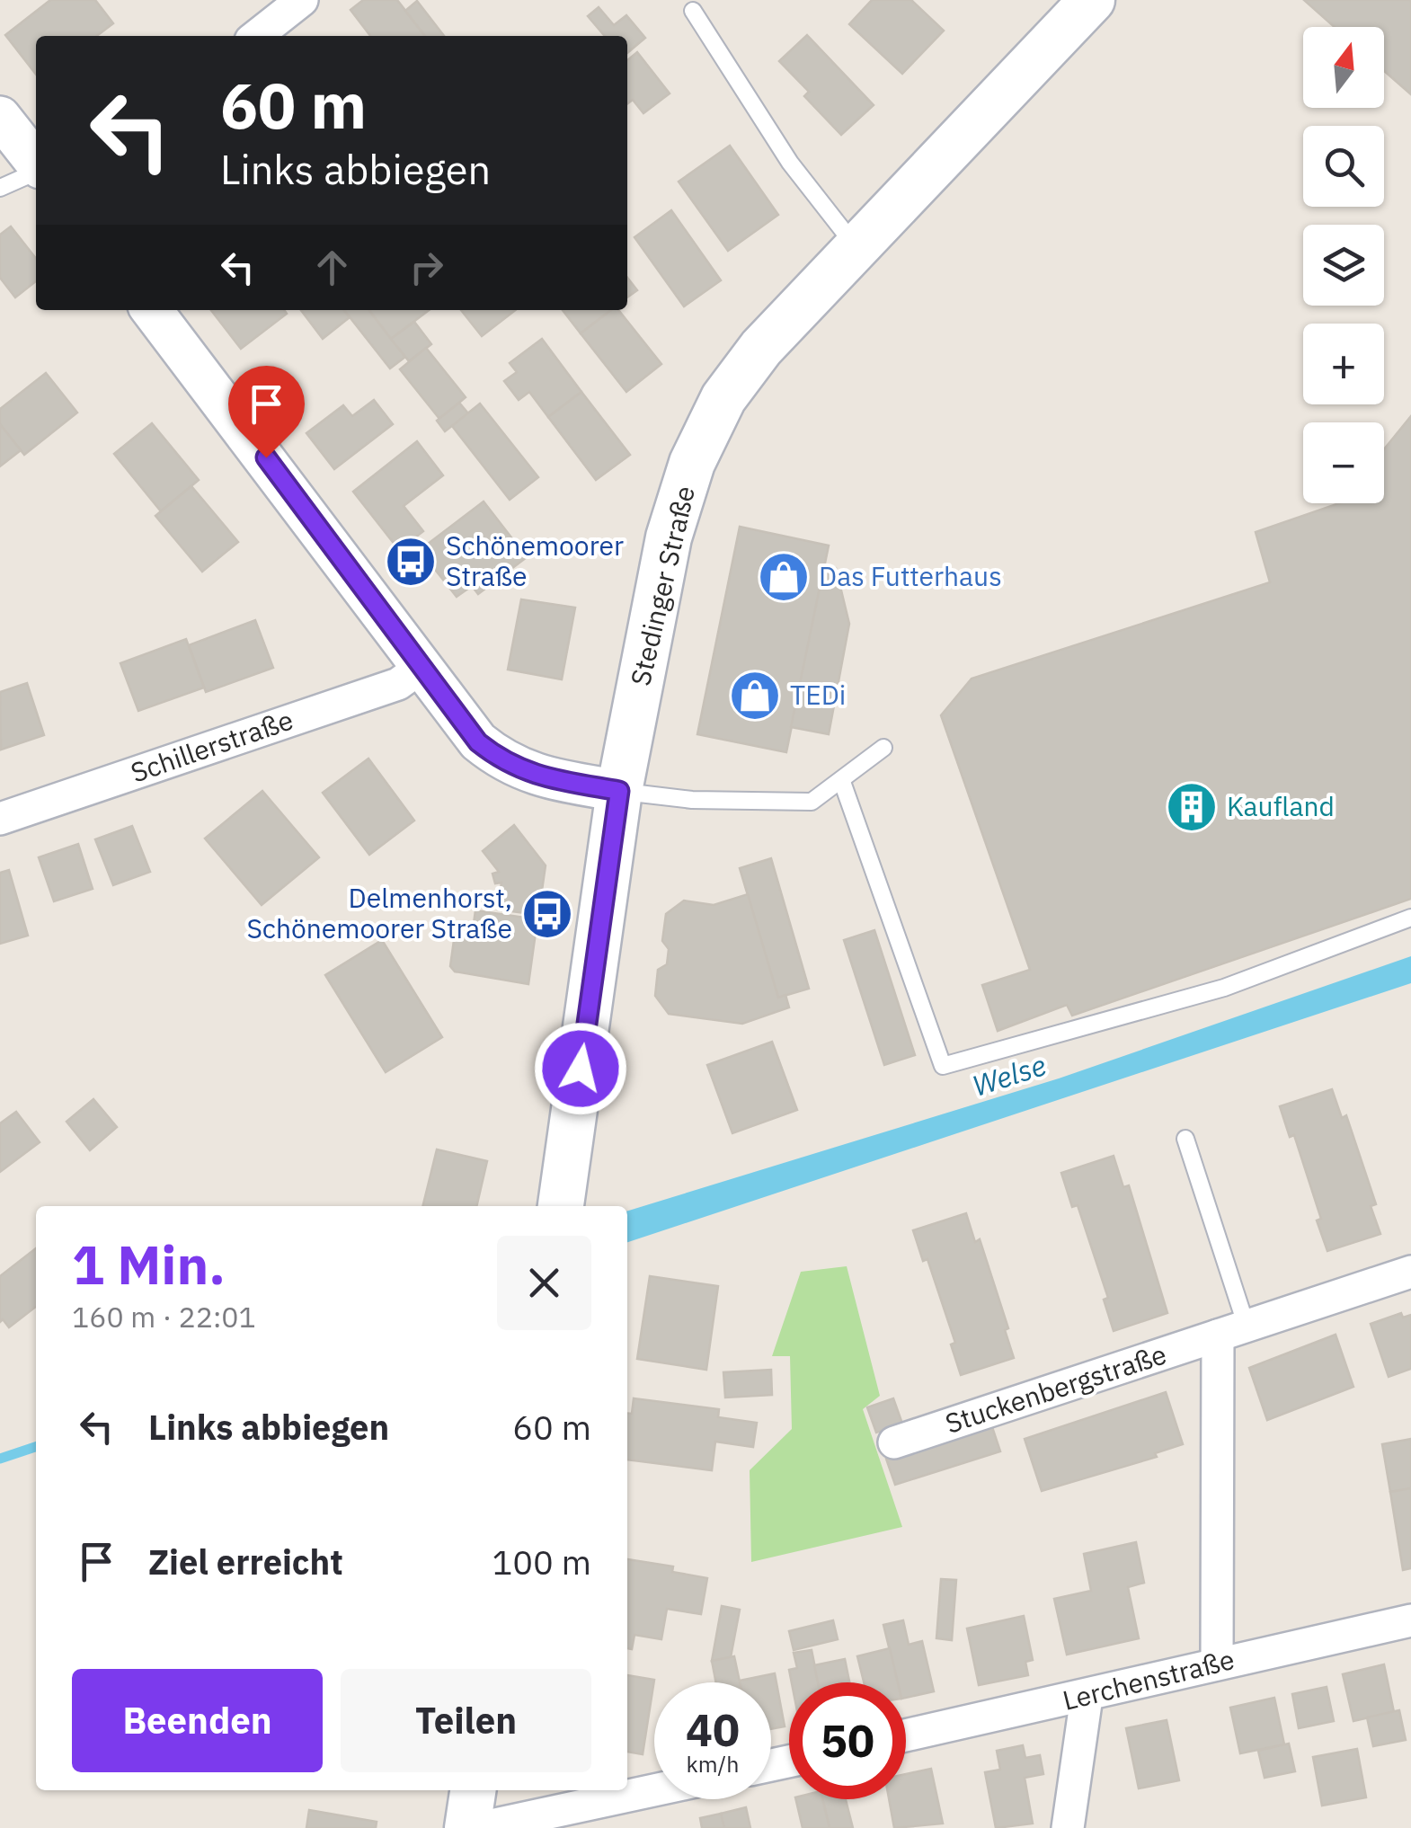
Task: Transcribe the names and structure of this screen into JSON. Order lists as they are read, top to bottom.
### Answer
{
  "streets": {
    "main road": ["Stedinger Straße"],
    "street": ["Schillerstraße", "Stuckenbergstraße", "Lerchenstraße"]
  },
  "water": ["Welse"],
  "places": {
    "bus stop": ["Schönemoorer Straße", "Delmenhorst, Schönemoorer Straße"],
    "shop": ["Das Futterhaus", "TEDi"],
    "building": ["Kaufland"]
  },
  "north": "top",
  "page": {
    "map_buttons": ["+", "−"],
    "turn": ["60 m", "Links abbiegen"],
    "heading": ["1 Min.", "160 m · 22:01"],
    "list": [
      {
        "name": "Links abbiegen",
        "value": "60 m"
      },
      {
        "name": "Ziel erreicht",
        "value": "100 m"
      }
    ],
    "buttons": ["Beenden", "Teilen"],
    "speed": "40 km/h",
    "limit": "50"
  }
}
